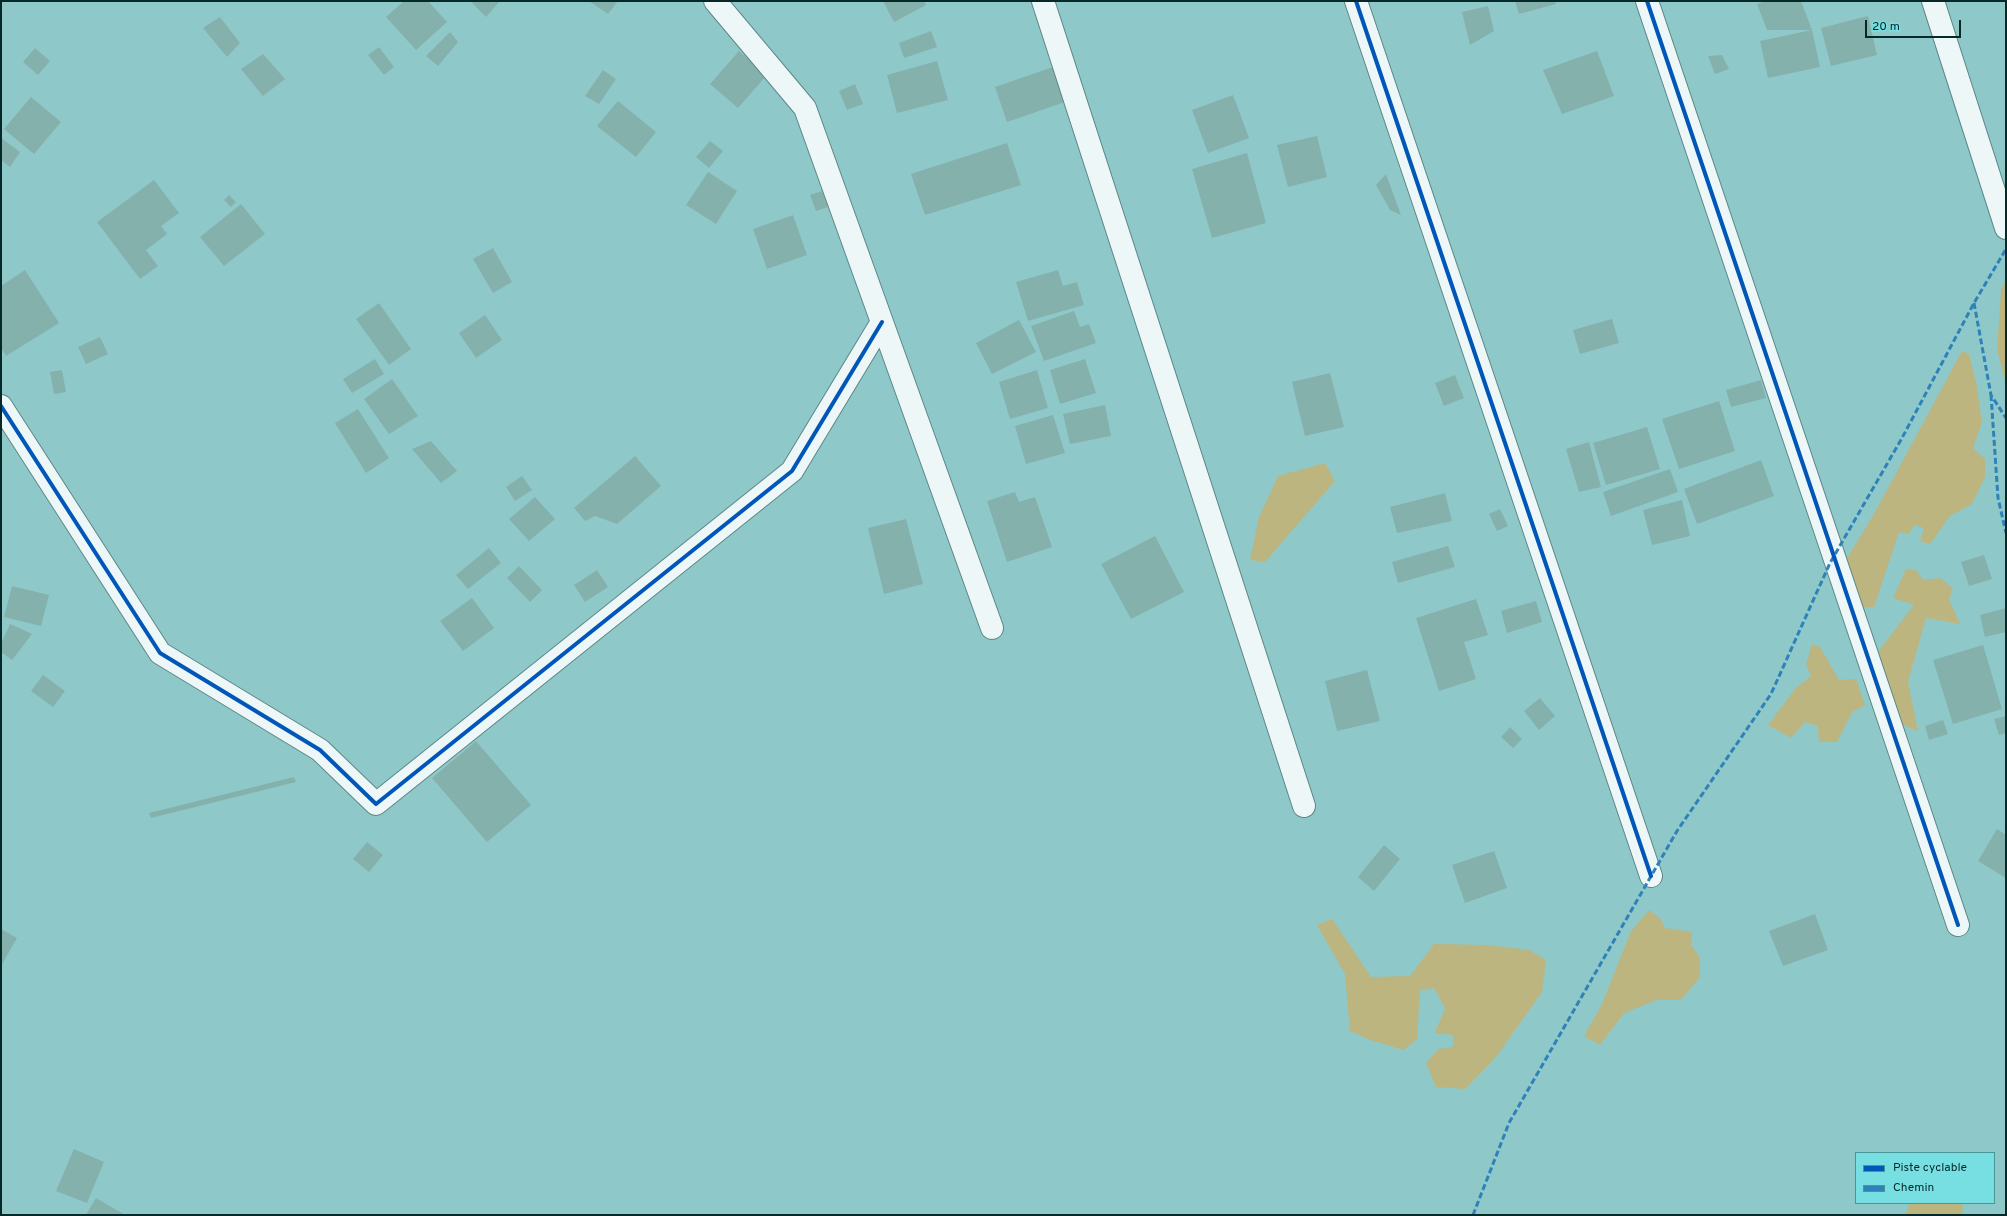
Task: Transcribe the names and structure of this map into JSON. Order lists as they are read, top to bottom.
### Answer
{
  "legend": ["Piste cyclable", "Chemin"],
  "scale_bar": "20 m"
}
